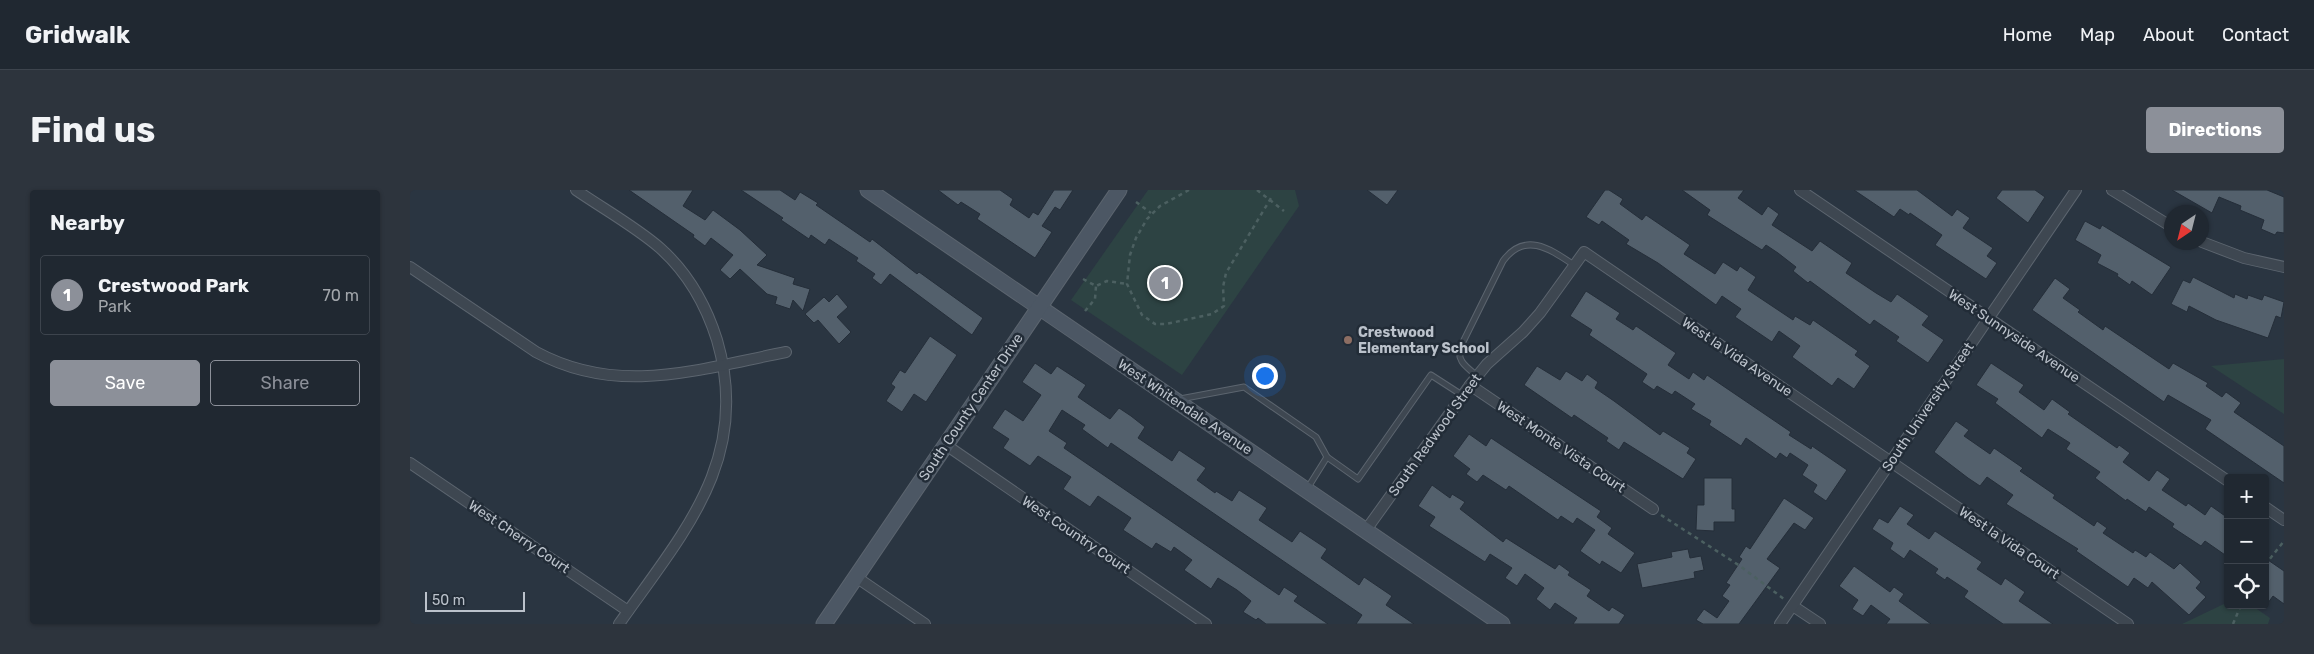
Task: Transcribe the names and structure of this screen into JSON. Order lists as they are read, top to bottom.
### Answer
{
  "streets": {
    "street": [
      "West Sunnyside Avenue",
      "West la Vida Avenue",
      "South County Center Drive",
      "West Whitendale Avenue",
      "South University Street",
      "South Redwood Street",
      "West Monte Vista Court",
      "West Country Court",
      "West Cherry Court",
      "West la Vida Court"
    ]
  },
  "crossings": [
    ["West Sunnyside Avenue", "South University Street"],
    ["West la Vida Avenue", "South University Street"],
    ["West la Vida Avenue", "South Redwood Street"],
    ["West la Vida Avenue", "West la Vida Court"],
    ["South County Center Drive", "West Whitendale Avenue"],
    ["South County Center Drive", "West Country Court"],
    ["West Whitendale Avenue", "South Redwood Street"],
    ["South University Street", "West la Vida Court"],
    ["South Redwood Street", "West Monte Vista Court"]
  ],
  "places": ["Crestwood Elementary School"],
  "scale_bar": "50 m",
  "north": "bottom left",
  "page": {
    "header": "Gridwalk",
    "nav": [
      "Home",
      "Map",
      "About",
      "Contact"
    ],
    "buttons": [
      "Directions",
      ["Save", "Share"]
    ],
    "title": "Find us",
    "heading": "Nearby",
    "list": [
      {
        "mark": "1",
        "name": "Crestwood Park",
        "note": "Park",
        "value": "70 m"
      }
    ],
    "pins": "1",
    "map_buttons": ["+", "−"],
    "scale": "50 m"
  }
}
